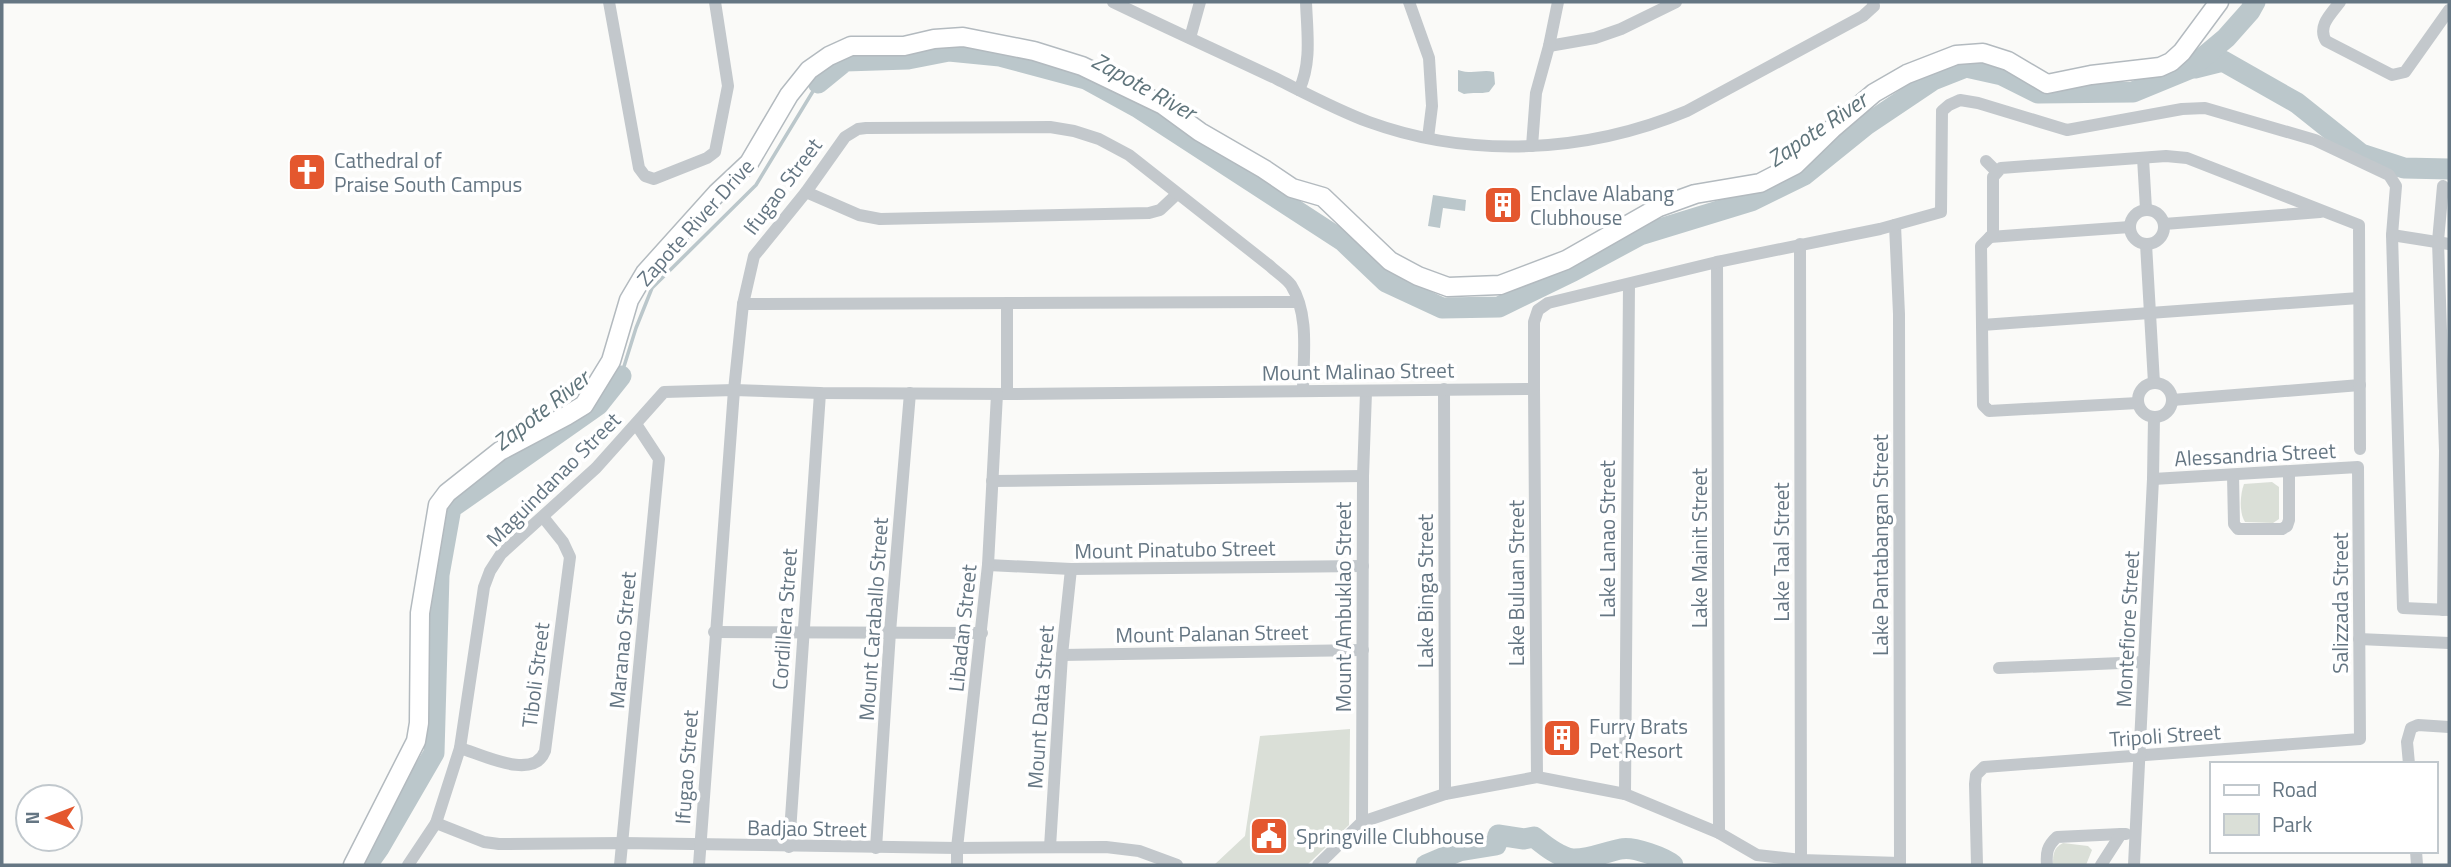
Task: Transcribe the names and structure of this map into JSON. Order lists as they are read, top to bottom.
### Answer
{
  "streets": {
    "street": [
      "Ifugao Street",
      "Zapote River Drive",
      "Mount Malinao Street",
      "Alessandria Street",
      "Maguindanao Street",
      "Lake Lanao Street",
      "Lake Pantabangan Street",
      "Lake Mainit Street",
      "Mount Pinatubo Street",
      "Lake Taal Street",
      "Lake Buluan Street",
      "Lake Binga Street",
      "Salizzada Street",
      "Mount Ambuklao Street",
      "Cordillera Street",
      "Mount Caraballo Street",
      "Libadan Street",
      "Montefiore Street",
      "Mount Palanan Street",
      "Maranao Street",
      "Tiboli Street",
      "Mount Data Street",
      "Tripoli Street",
      "Badjao Street"
    ]
  },
  "crossings": [
    ["Ifugao Street", "Mount Malinao Street"],
    ["Ifugao Street", "Maguindanao Street"],
    ["Ifugao Street", "Badjao Street"],
    ["Mount Malinao Street", "Maguindanao Street"],
    ["Mount Malinao Street", "Lake Buluan Street"],
    ["Mount Malinao Street", "Lake Binga Street"],
    ["Mount Malinao Street", "Mount Ambuklao Street"],
    ["Mount Malinao Street", "Cordillera Street"],
    ["Mount Malinao Street", "Mount Caraballo Street"],
    ["Mount Malinao Street", "Libadan Street"],
    ["Alessandria Street", "Salizzada Street"],
    ["Alessandria Street", "Montefiore Street"],
    ["Maguindanao Street", "Maranao Street"],
    ["Maguindanao Street", "Tiboli Street"],
    ["Maguindanao Street", "Badjao Street"],
    ["Mount Pinatubo Street", "Mount Ambuklao Street"],
    ["Mount Pinatubo Street", "Libadan Street"],
    ["Mount Pinatubo Street", "Mount Data Street"],
    ["Salizzada Street", "Tripoli Street"],
    ["Mount Ambuklao Street", "Mount Palanan Street"],
    ["Cordillera Street", "Badjao Street"],
    ["Mount Caraballo Street", "Badjao Street"],
    ["Libadan Street", "Badjao Street"],
    ["Montefiore Street", "Tripoli Street"],
    ["Mount Palanan Street", "Mount Data Street"],
    ["Maranao Street", "Badjao Street"],
    ["Mount Data Street", "Badjao Street"]
  ],
  "water": ["Zapote River"],
  "places": {
    "church": ["Cathedral of Praise South Campus"],
    "building": ["Enclave Alabang Clubhouse", "Furry Brats Pet Resort"],
    "public building": ["Springville Clubhouse"]
  },
  "legend": ["Road", "Park"],
  "north": "left"
}
